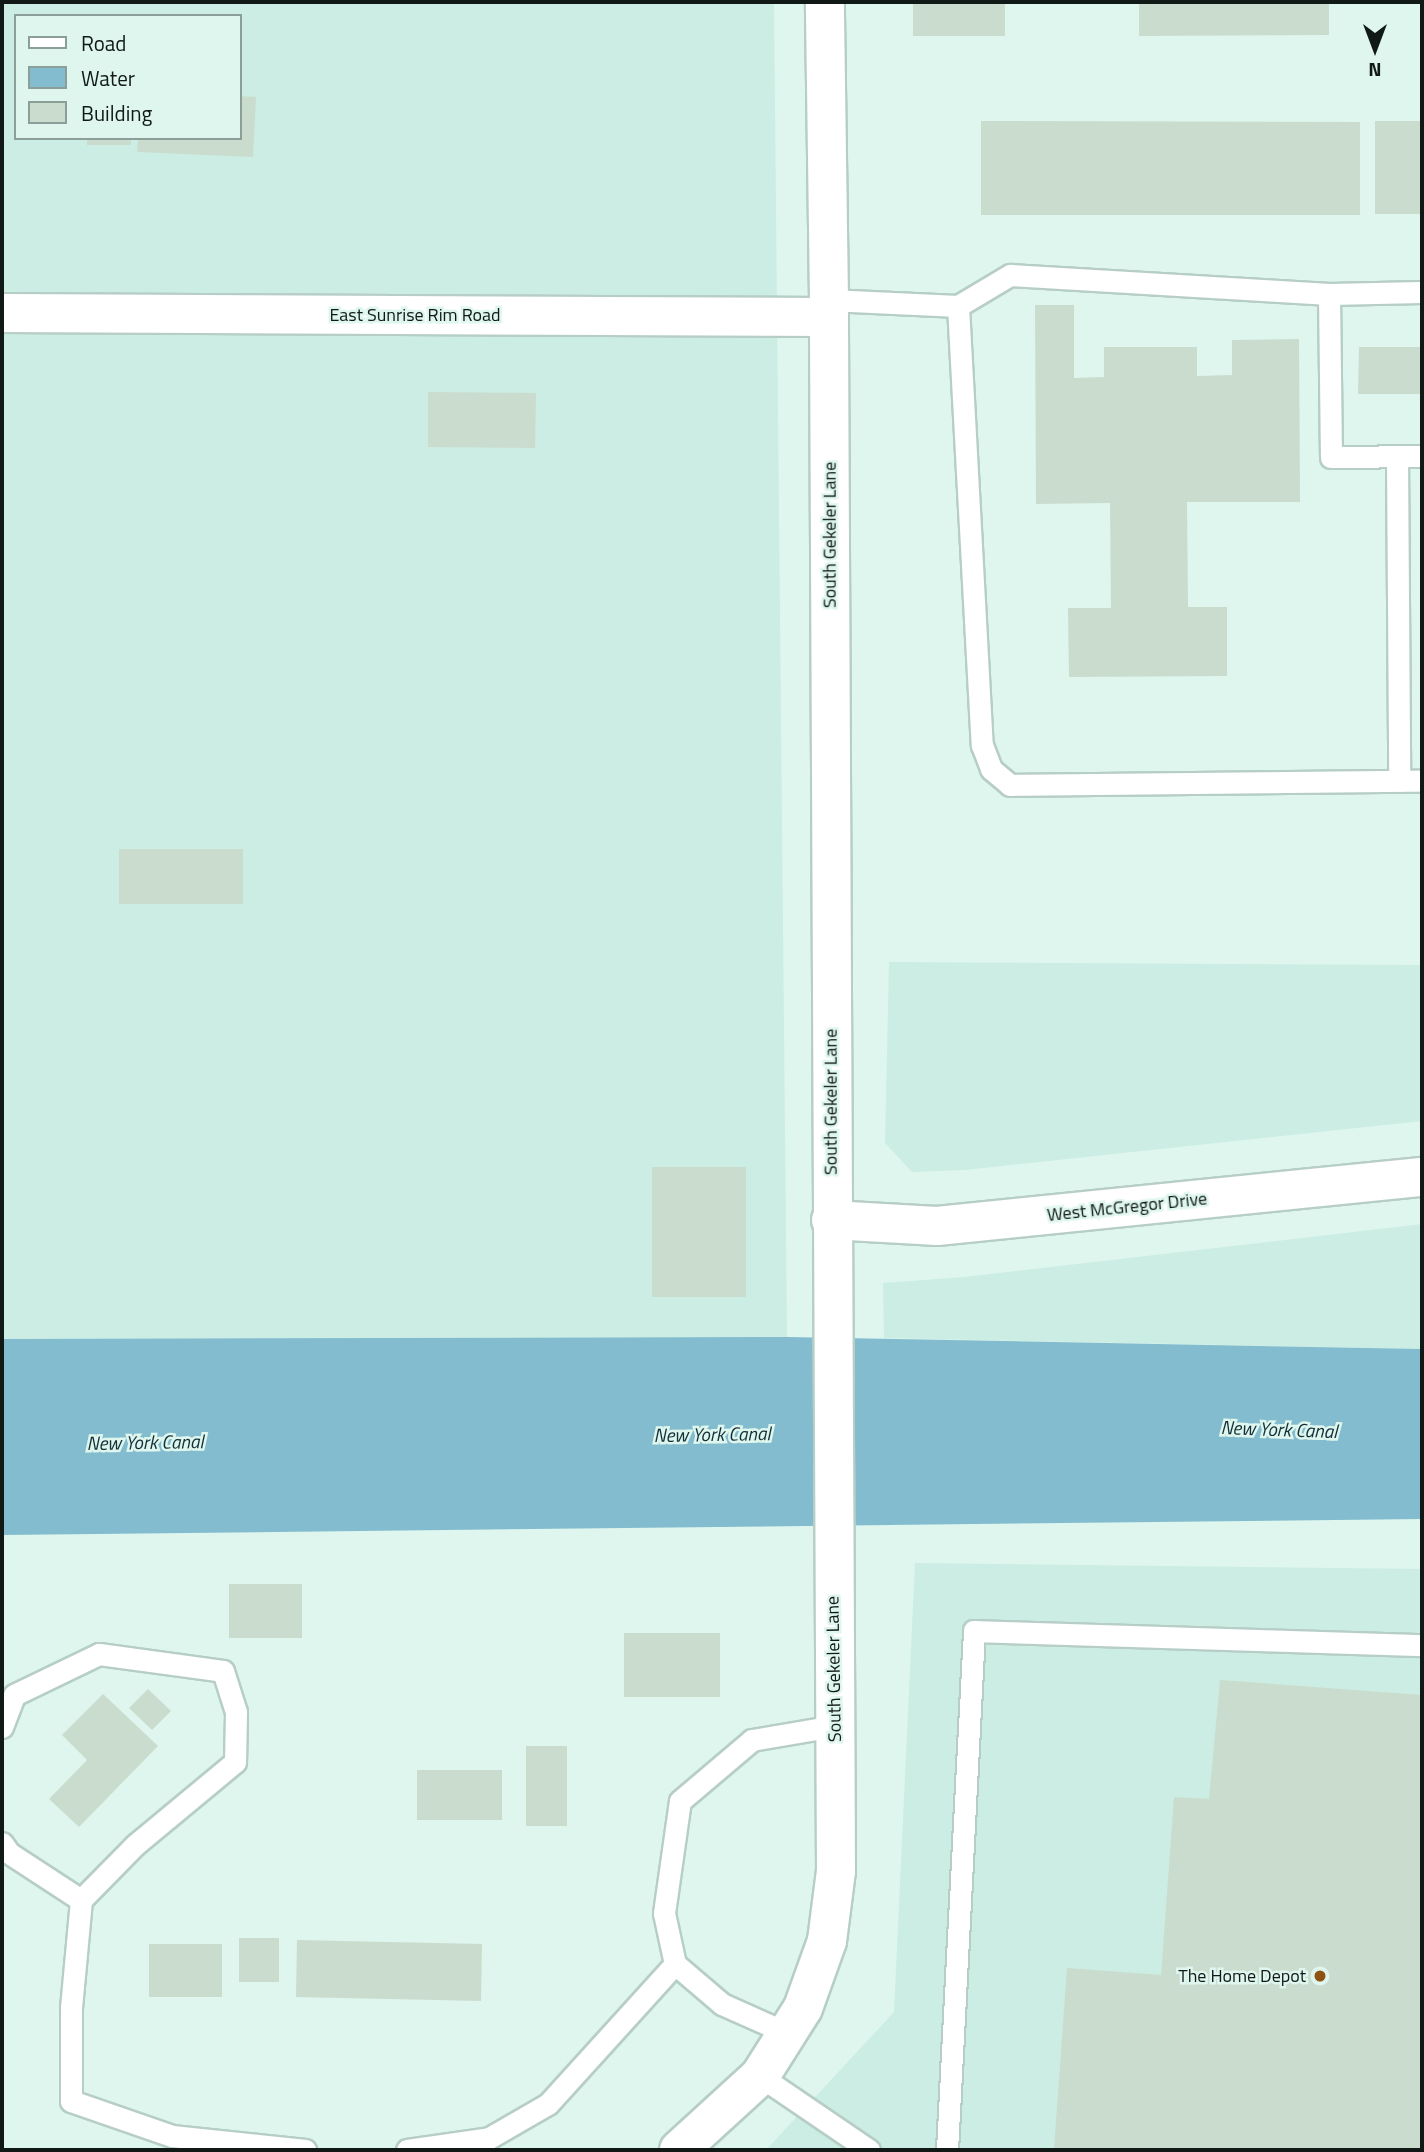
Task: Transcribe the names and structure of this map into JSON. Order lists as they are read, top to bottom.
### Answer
{
  "streets": {
    "street": ["East Sunrise Rim Road", "South Gekeler Lane", "West McGregor Drive"]
  },
  "crossings": [
    ["East Sunrise Rim Road", "South Gekeler Lane"],
    ["South Gekeler Lane", "West McGregor Drive"]
  ],
  "water": ["New York Canal"],
  "places": ["The Home Depot"],
  "legend": ["Road", "Water", "Building"],
  "north": "bottom"
}
